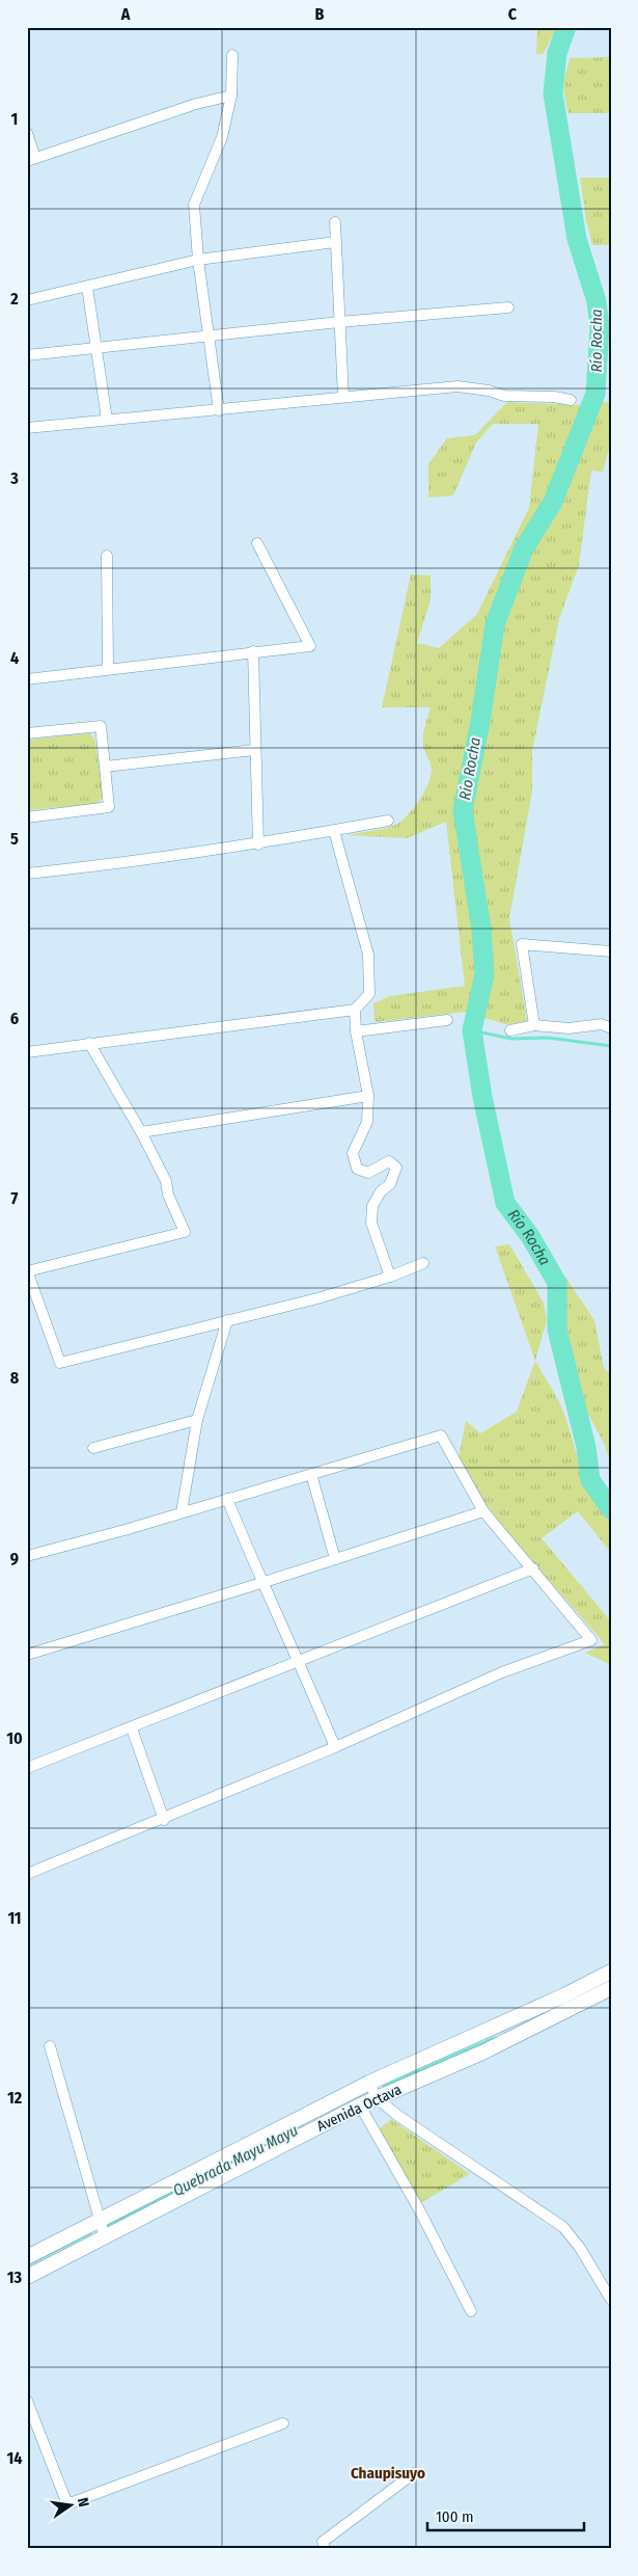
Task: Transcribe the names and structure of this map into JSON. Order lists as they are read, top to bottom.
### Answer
{
  "streets": {
    "main road": ["Avenida Octava"]
  },
  "districts": ["Chaupisuyo"],
  "water": ["Río Rocha", "Quebrada Mayu Mayu"],
  "scale_bar": "100 m",
  "north": "right",
  "grid": {
    "columns": ["A", "B", "C"],
    "rows": [
      "1",
      "2",
      "3",
      "4",
      "5",
      "6",
      "7",
      "8",
      "9",
      "10",
      "11",
      "12",
      "13",
      "14"
    ]
  }
}
